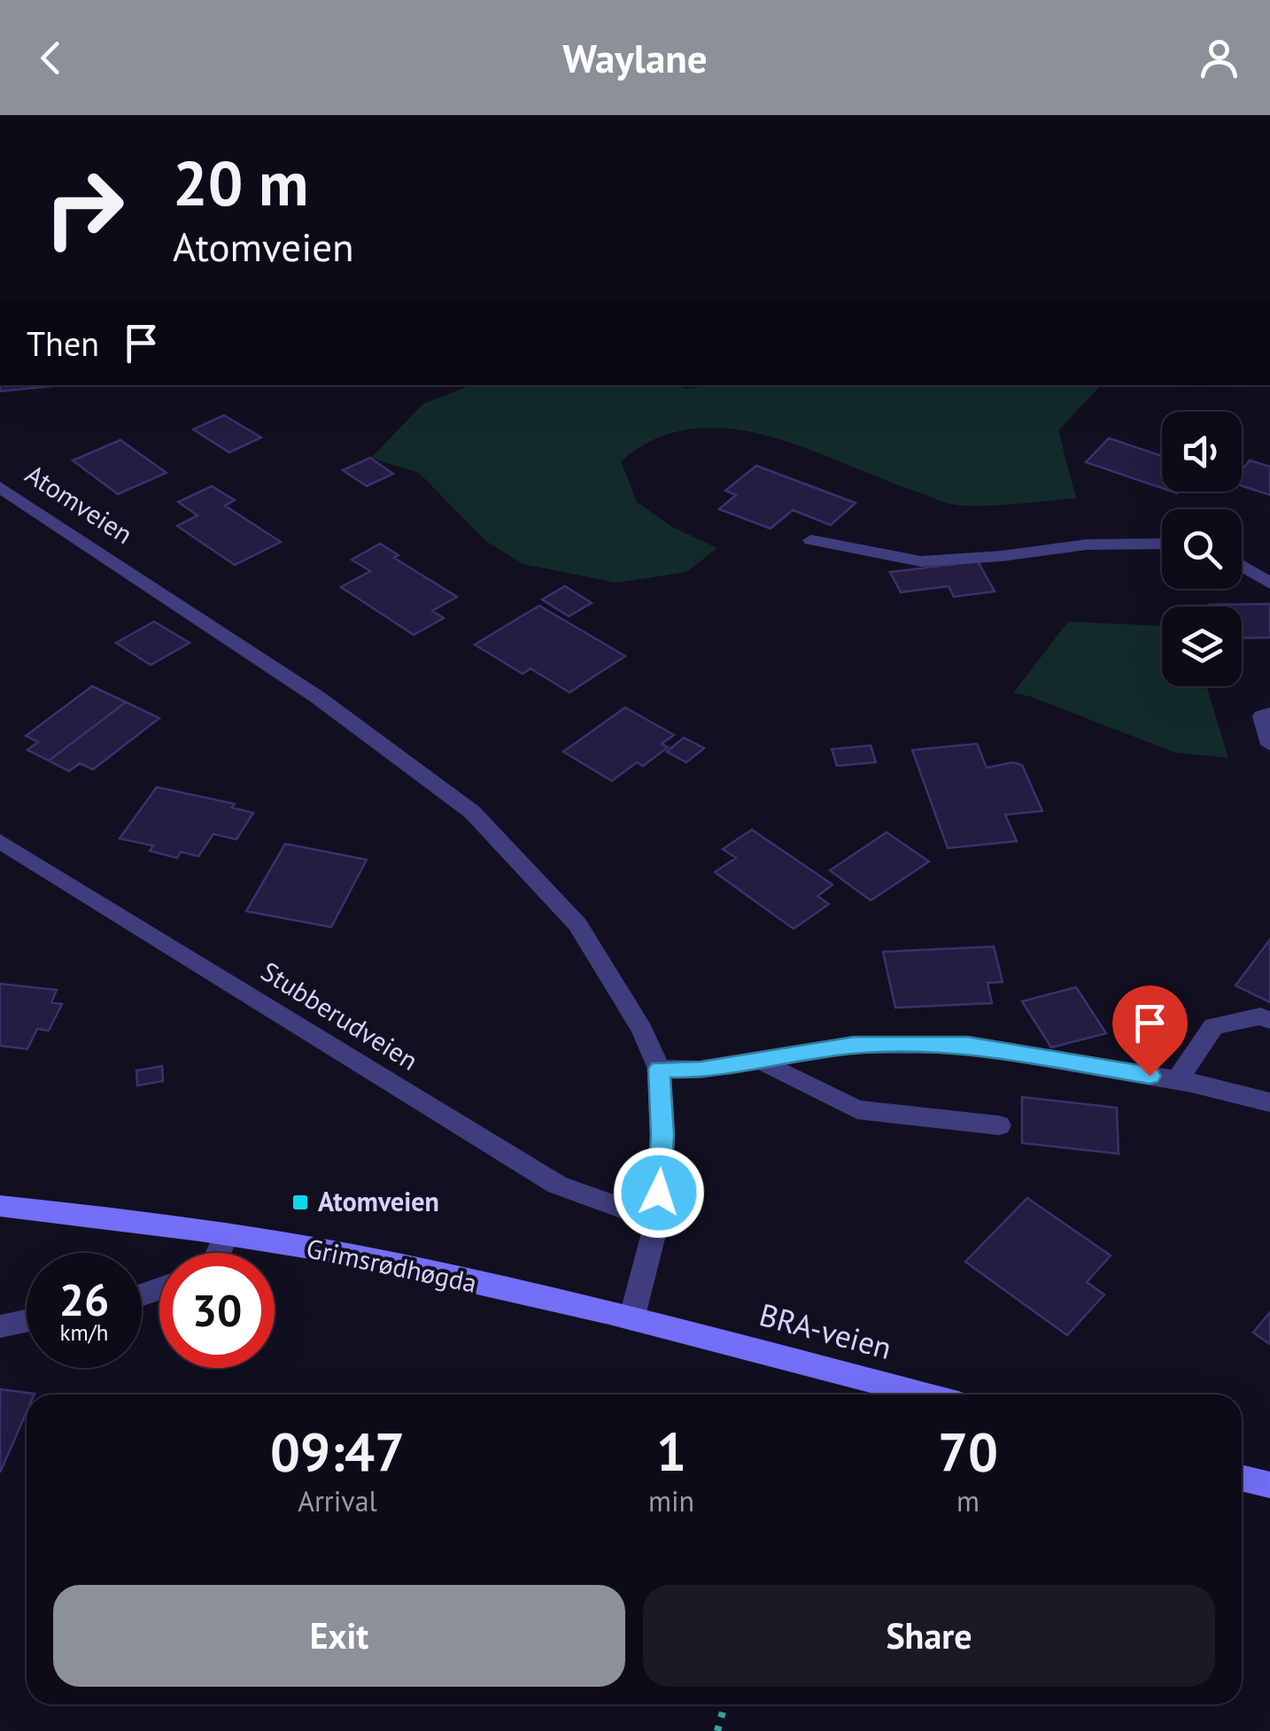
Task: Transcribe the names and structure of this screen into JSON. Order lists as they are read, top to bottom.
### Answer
{
  "streets": {
    "main road": ["Grimsrødhøgda", "BRA-veien"],
    "street": ["Atomveien", "Stubberudveien"]
  },
  "crossings": [
    ["Atomveien", "Stubberudveien"],
    ["Atomveien", "Grimsrødhøgda"],
    ["Grimsrødhøgda", "BRA-veien"]
  ],
  "places": {
    "transit": ["Atomveien"]
  },
  "page": {
    "header": "Waylane",
    "turn": ["20 m", "Atomveien"],
    "then": "Then",
    "speed": "26 km/h",
    "limit": "30",
    "eta": [
      "09:47",
      "Arrival",
      "1",
      "min",
      "70",
      "m"
    ],
    "buttons": ["Exit", "Share"]
  }
}
